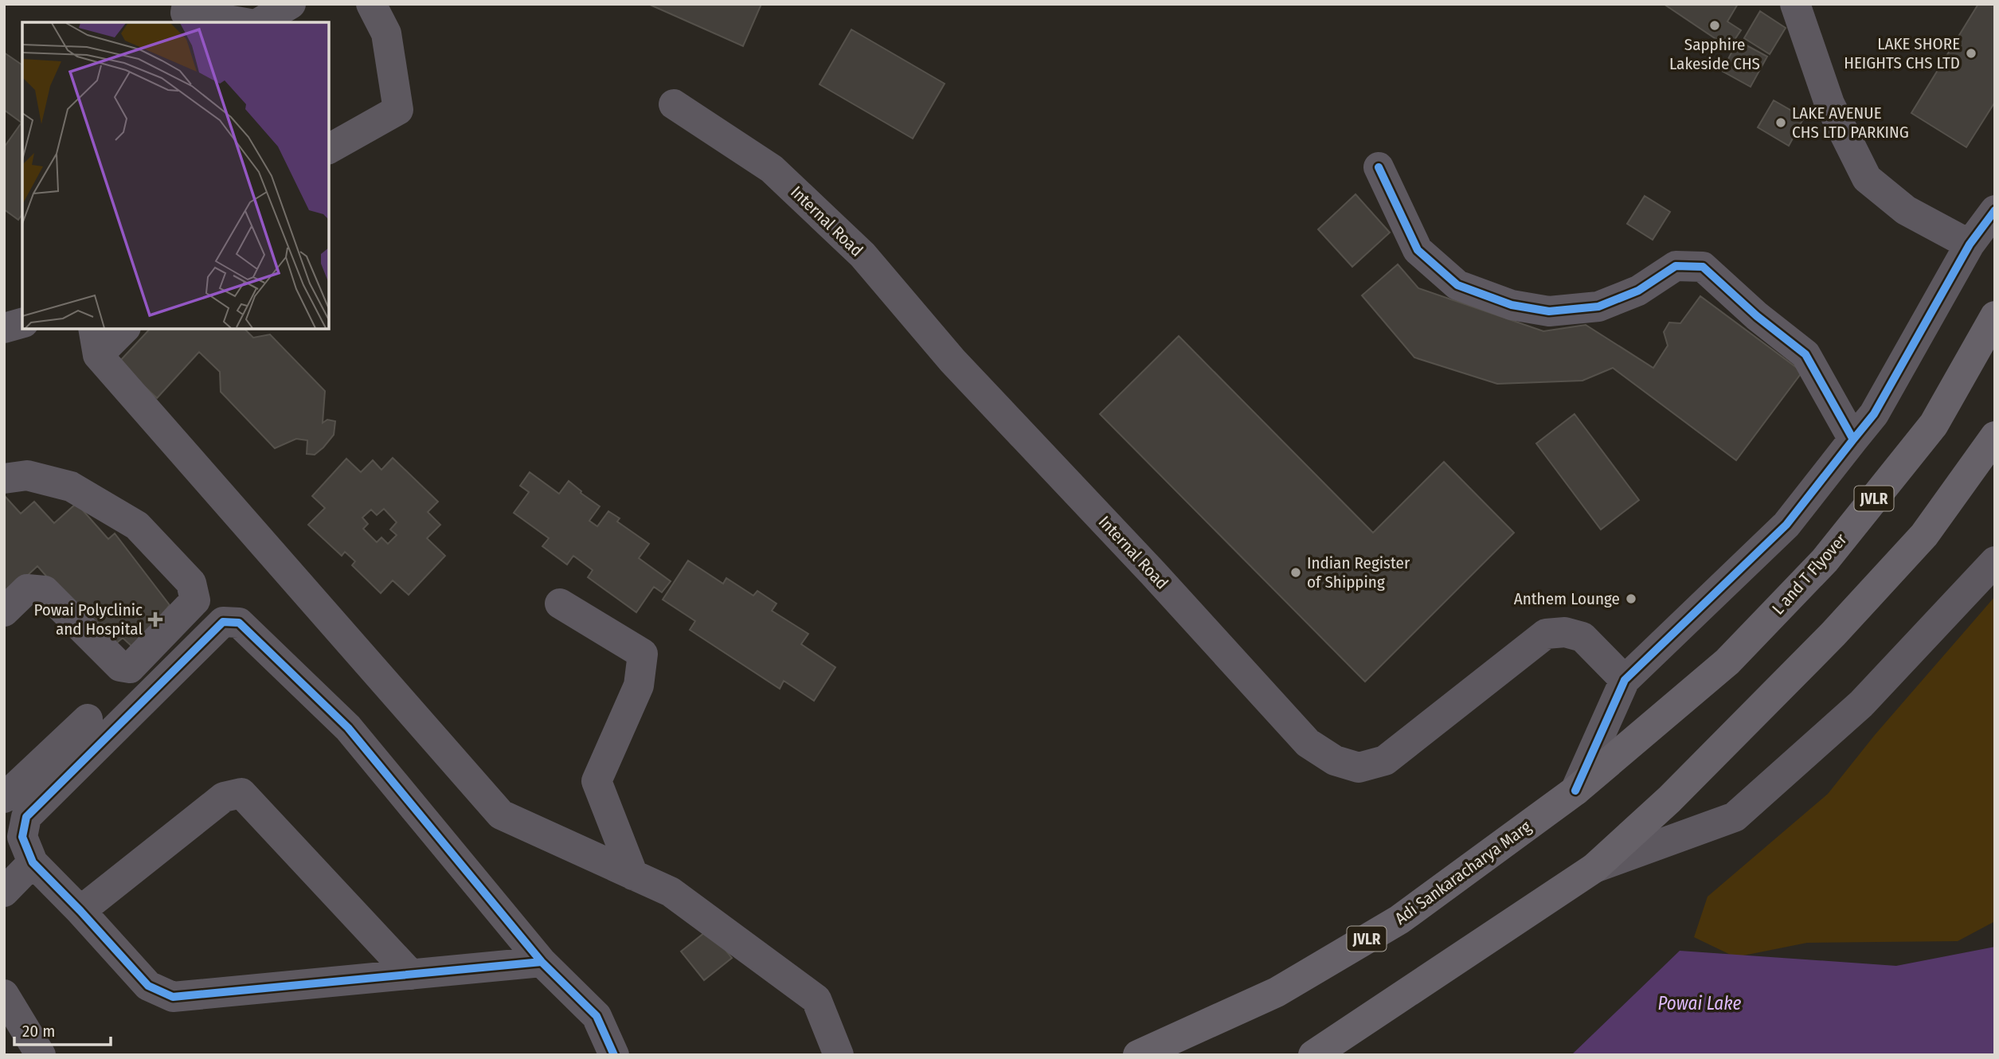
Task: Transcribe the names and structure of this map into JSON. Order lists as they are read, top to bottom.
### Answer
{
  "streets": {
    "main road": ["JVLR", "L and T Flyover", "Adi Sankaracharya Marg"],
    "street": ["Internal Road"]
  },
  "crossings": [
    ["L and T Flyover", "Adi Sankaracharya Marg"]
  ],
  "water": ["Powai Lake"],
  "places": {
    "other": [
      "Sapphire Lakeside CHS",
      "LAKE SHORE HEIGHTS CHS LTD",
      "LAKE AVENUE CHS LTD PARKING",
      "Indian Register of Shipping",
      "Anthem Lounge"
    ],
    "health": ["Powai Polyclinic and Hospital"]
  },
  "scale_bar": "20 m"
}
